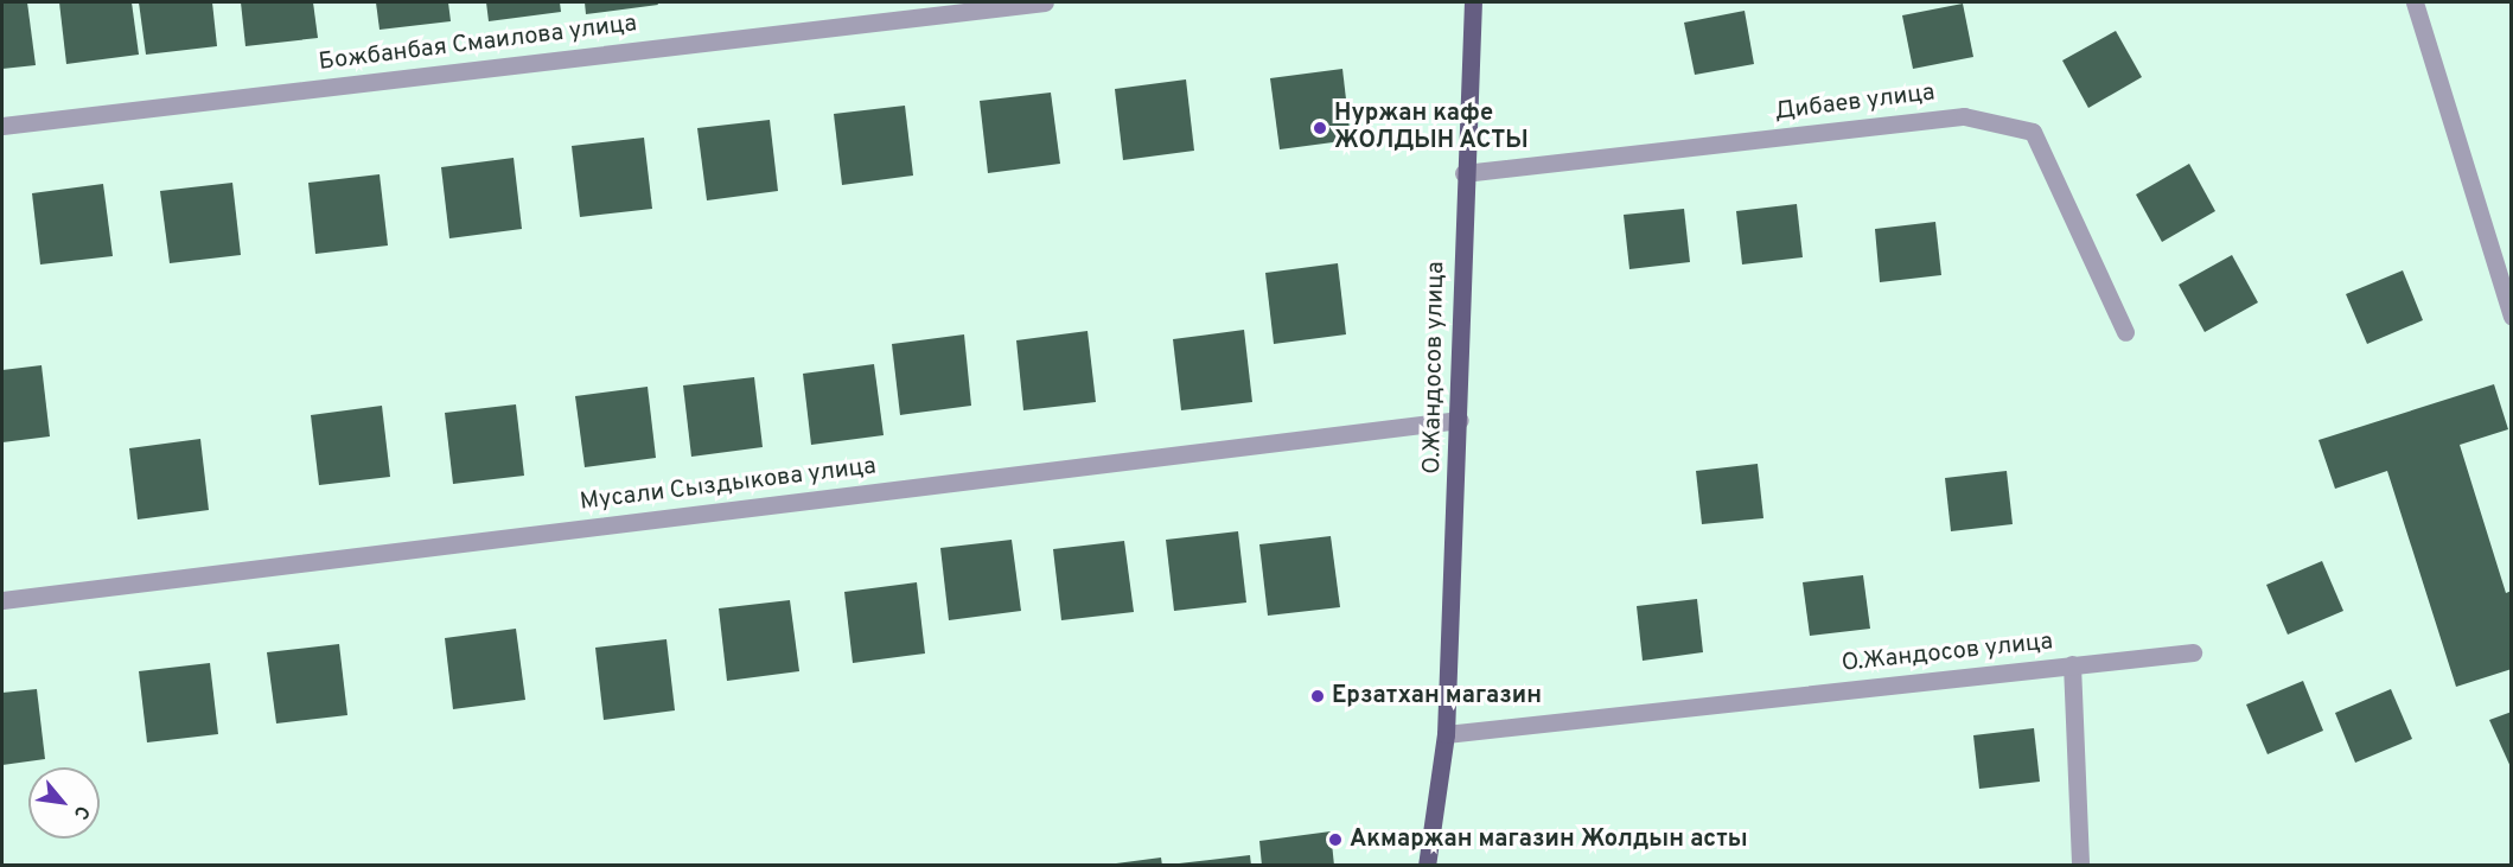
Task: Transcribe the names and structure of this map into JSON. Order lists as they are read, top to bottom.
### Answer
{
  "streets": {
    "main road": ["О.Жандосов улица"],
    "street": ["Божбанбая Смаилова улица", "Дибаев улица", "Мусали Сыздыкова улица"]
  },
  "crossings": [
    ["Дибаев улица", "О.Жандосов улица"],
    ["О.Жандосов улица", "Мусали Сыздыкова улица"]
  ],
  "places": ["Нуржан кафе ЖОЛДЫН АСТЫ", "Ерзатхан магазин", "Акмаржан магазин Жолдын асты"],
  "north": "bottom right"
}
